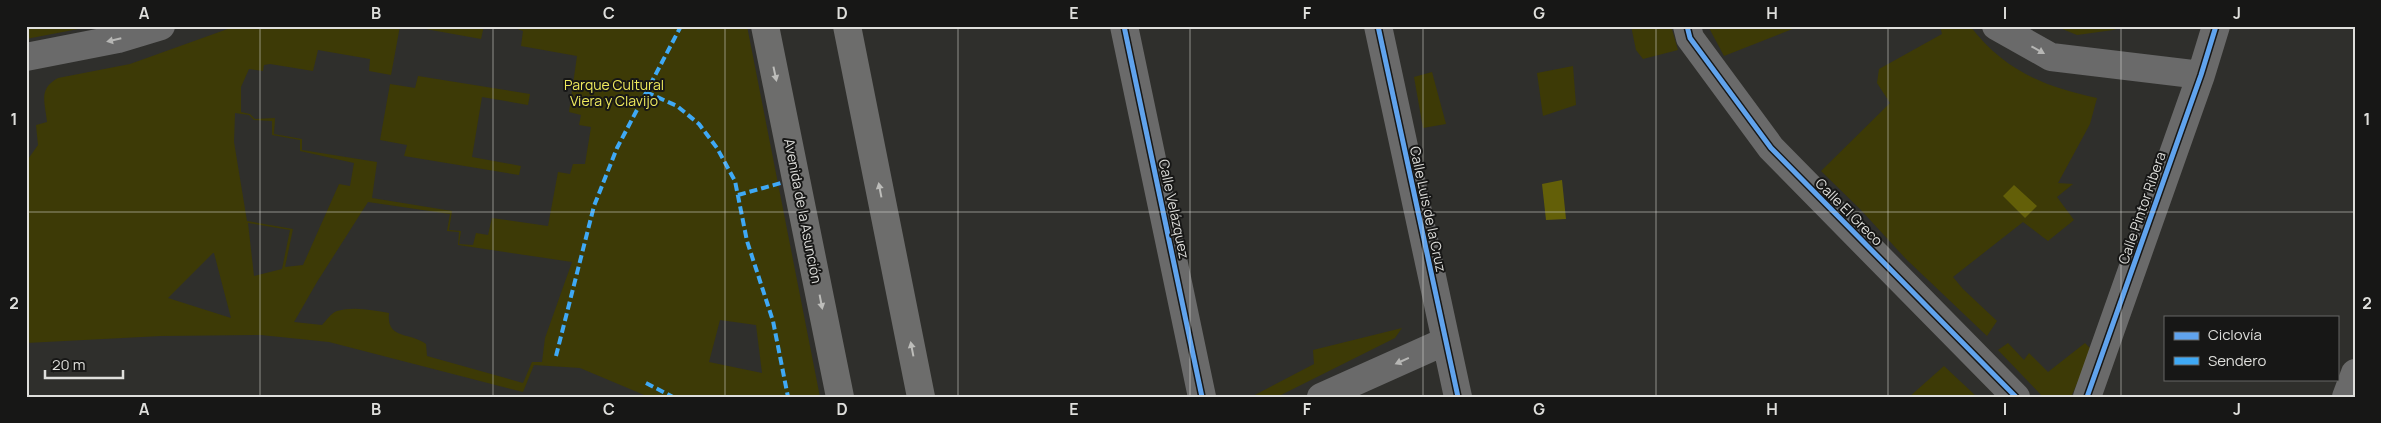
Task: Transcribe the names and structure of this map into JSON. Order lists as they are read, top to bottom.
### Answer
{
  "streets": {
    "main road": ["Avenida de la Asunción"],
    "street": [
      "Calle Pintor Ribera",
      "Calle Velázquez",
      "Calle Luis de la Cruz",
      "Calle El Greco"
    ]
  },
  "parks": ["Parque Cultural Viera y Clavijo"],
  "legend": ["Ciclovía", "Sendero"],
  "scale_bar": "20 m",
  "grid": {
    "columns": [
      "A",
      "B",
      "C",
      "D",
      "E",
      "F",
      "G",
      "H",
      "I",
      "J"
    ],
    "rows": ["1", "2"]
  }
}
